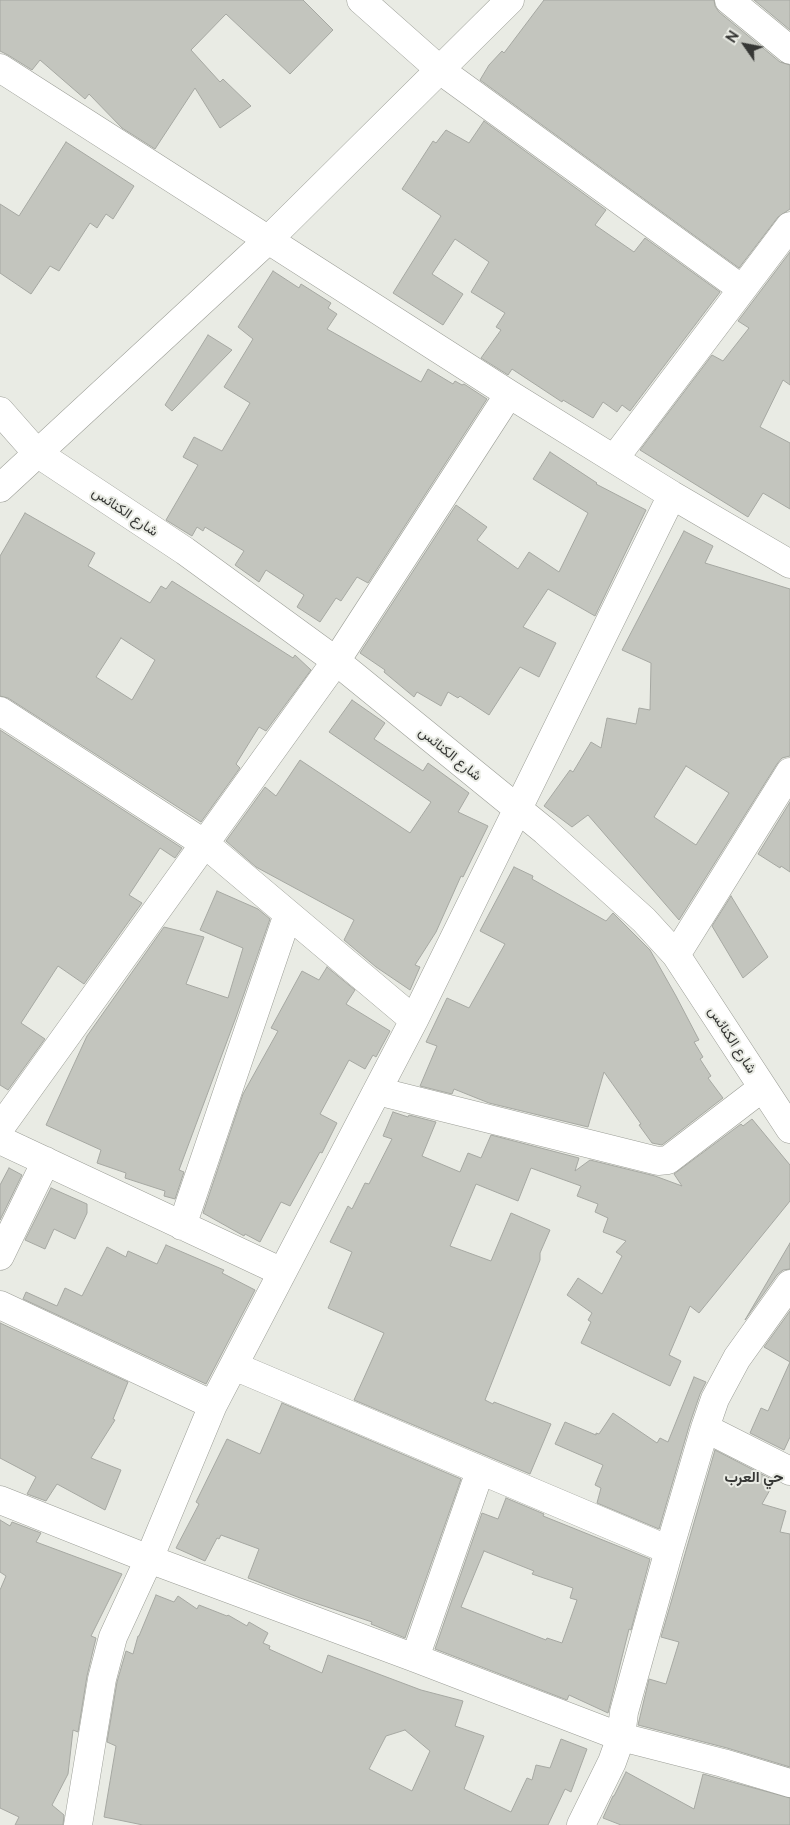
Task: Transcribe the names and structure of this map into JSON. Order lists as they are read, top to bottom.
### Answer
{
  "streets": {
    "street": ["شارع الكنائس"]
  },
  "districts": ["حي العرب"],
  "north": "top left"
}
